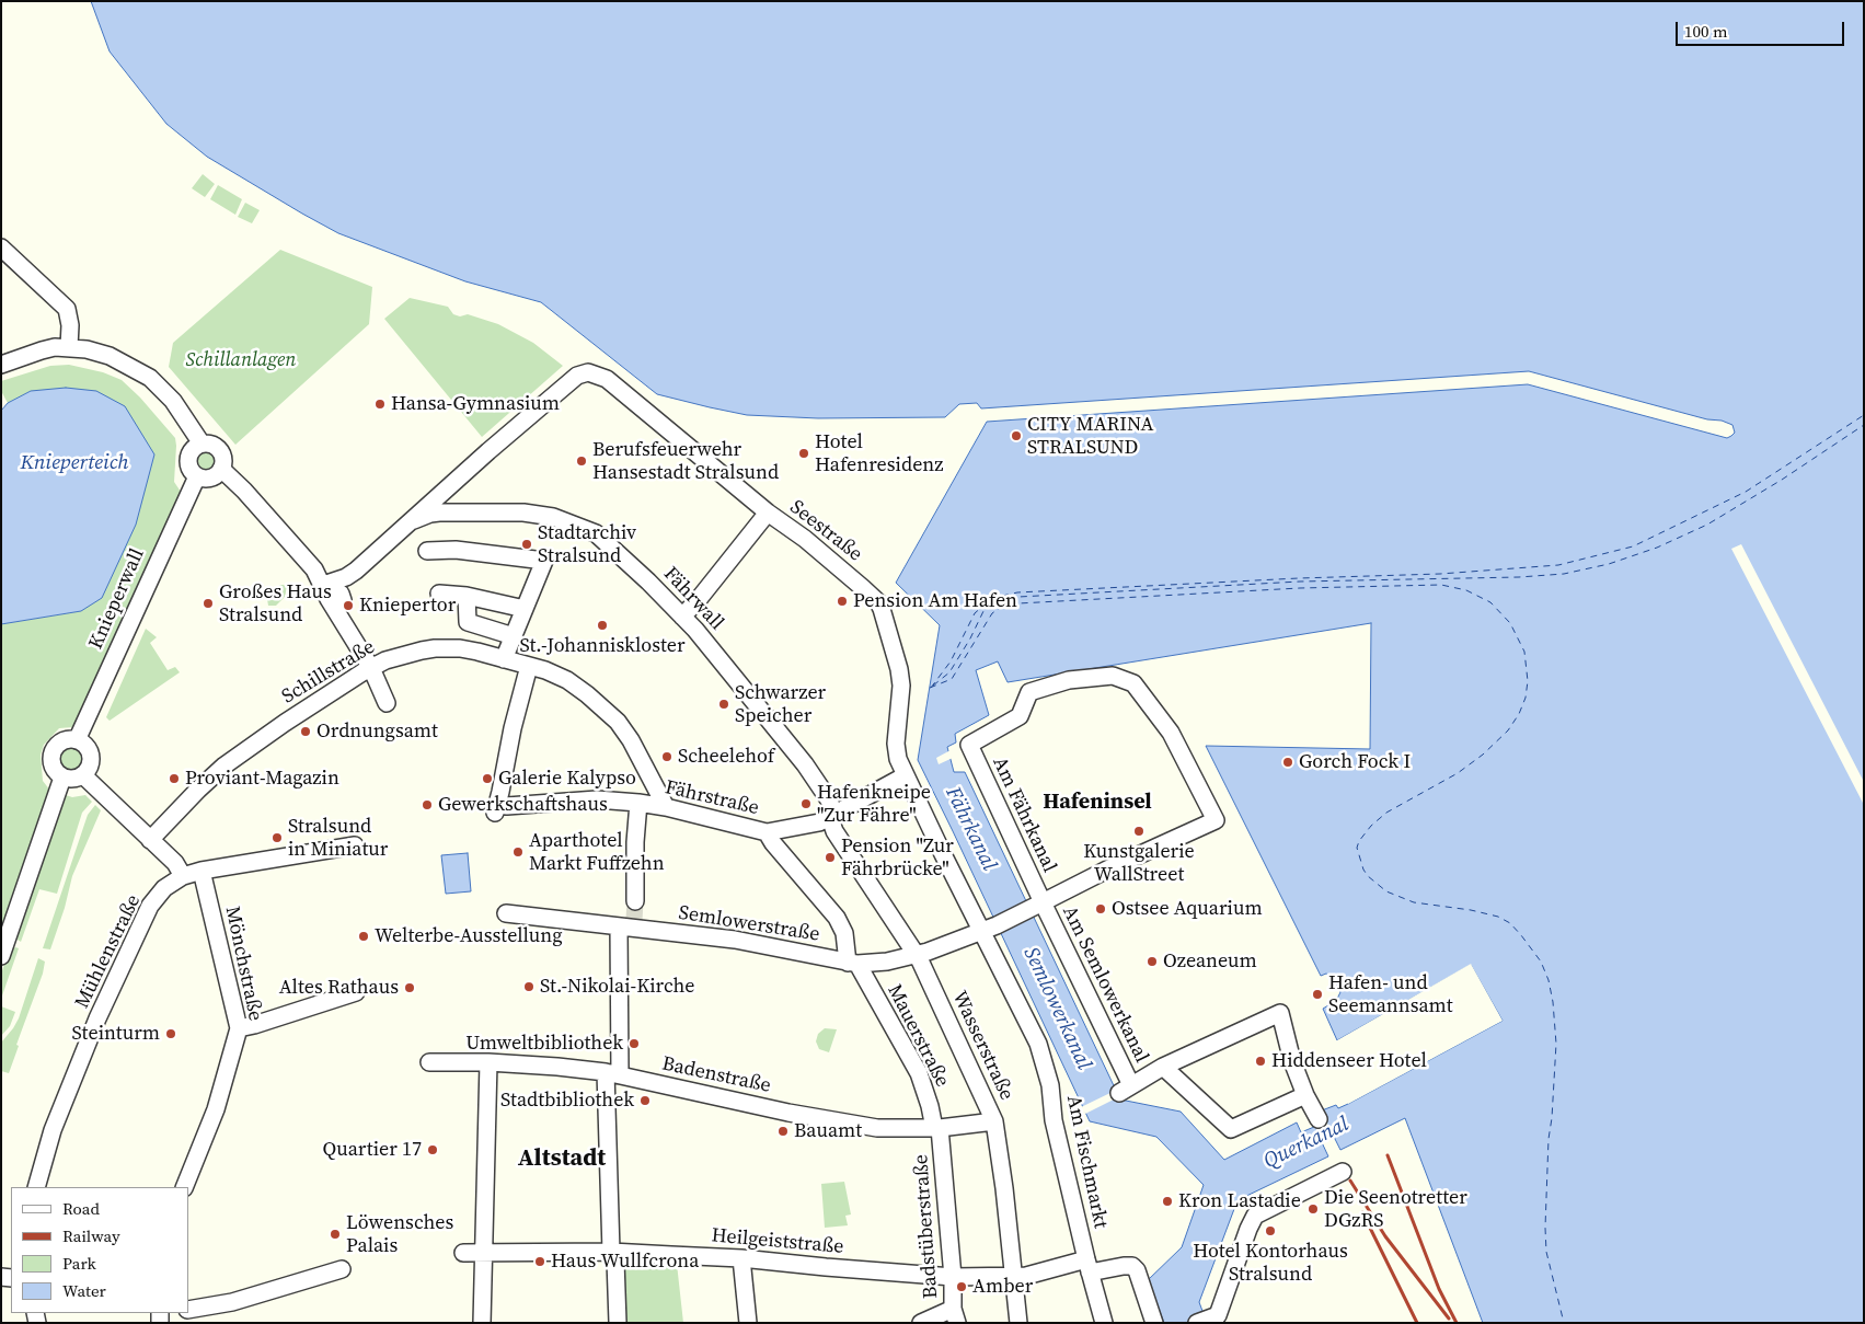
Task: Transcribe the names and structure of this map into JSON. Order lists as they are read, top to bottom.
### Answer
{
  "streets": {
    "street": [
      "Seestraße",
      "Knieperwall",
      "Fährwall",
      "Schillstraße",
      "Fährstraße",
      "Am Fährkanal",
      "Semlowerstraße",
      "Mühlenstraße",
      "Mönchstraße",
      "Am Semlowerkanal",
      "Mauerstraße",
      "Wasserstraße",
      "Badenstraße",
      "Am Fischmarkt",
      "Badstüberstraße",
      "Heilgeiststraße"
    ]
  },
  "crossings": [
    ["Seestraße", "Fährwall"],
    ["Seestraße", "Fährstraße"],
    ["Seestraße", "Am Fischmarkt"],
    ["Fährwall", "Fährstraße"],
    ["Fährwall", "Wasserstraße"],
    ["Schillstraße", "Fährstraße"],
    ["Fährstraße", "Mauerstraße"],
    ["Fährstraße", "Wasserstraße"],
    ["Fährstraße", "Am Fischmarkt"],
    ["Am Fährkanal", "Semlowerstraße"],
    ["Am Fährkanal", "Am Semlowerkanal"],
    ["Semlowerstraße", "Am Semlowerkanal"],
    ["Semlowerstraße", "Mauerstraße"],
    ["Semlowerstraße", "Wasserstraße"],
    ["Semlowerstraße", "Am Fischmarkt"],
    ["Mühlenstraße", "Mönchstraße"],
    ["Mauerstraße", "Badenstraße"],
    ["Mauerstraße", "Badstüberstraße"],
    ["Wasserstraße", "Badenstraße"],
    ["Wasserstraße", "Heilgeiststraße"],
    ["Badenstraße", "Badstüberstraße"],
    ["Am Fischmarkt", "Heilgeiststraße"],
    ["Badstüberstraße", "Heilgeiststraße"]
  ],
  "districts": ["Hafeninsel", "Altstadt"],
  "water": [
    "Knieperteich",
    "Fährkanal",
    "Semlowerkanal",
    "Querkanal"
  ],
  "parks": ["Schillanlagen"],
  "places": [
    "Hansa-Gymnasium",
    "CITY MARINA STRALSUND",
    "Hotel Hafenresidenz",
    "Berufsfeuerwehr Hansestadt Stralsund",
    "Stadtarchiv Stralsund",
    "Pension Am Hafen",
    "Großes Haus Stralsund",
    "Kniepertor",
    "St.-Johanniskloster",
    "Schwarzer Speicher",
    "Ordnungsamt",
    "Scheelehof",
    "Gorch Fock I",
    "Proviant-Magazin",
    "Galerie Kalypso",
    "Hafenkneipe \"Zur Fähre\"",
    "Gewerkschaftshaus",
    "Kunstgalerie WallStreet",
    "Stralsund in Miniatur",
    "Aparthotel Markt Fuffzehn",
    "Pension \"Zur Fährbrücke\"",
    "Ostsee Aquarium",
    "Welterbe-Ausstellung",
    "Ozeaneum",
    "St.-Nikolai-Kirche",
    "Altes Rathaus",
    "Hafen- und Seemannsamt",
    "Steinturm",
    "Umweltbibliothek",
    "Hiddenseer Hotel",
    "Stadtbibliothek",
    "Bauamt",
    "Quartier 17",
    "Kron Lastadie",
    "Die Seenotretter DGzRS",
    "Hotel Kontorhaus Stralsund",
    "Löwensches Palais",
    "Haus Wullfcrona",
    "Amber"
  ],
  "legend": [
    "Road",
    "Railway",
    "Park",
    "Water"
  ],
  "scale_bar": "100 m"
}
